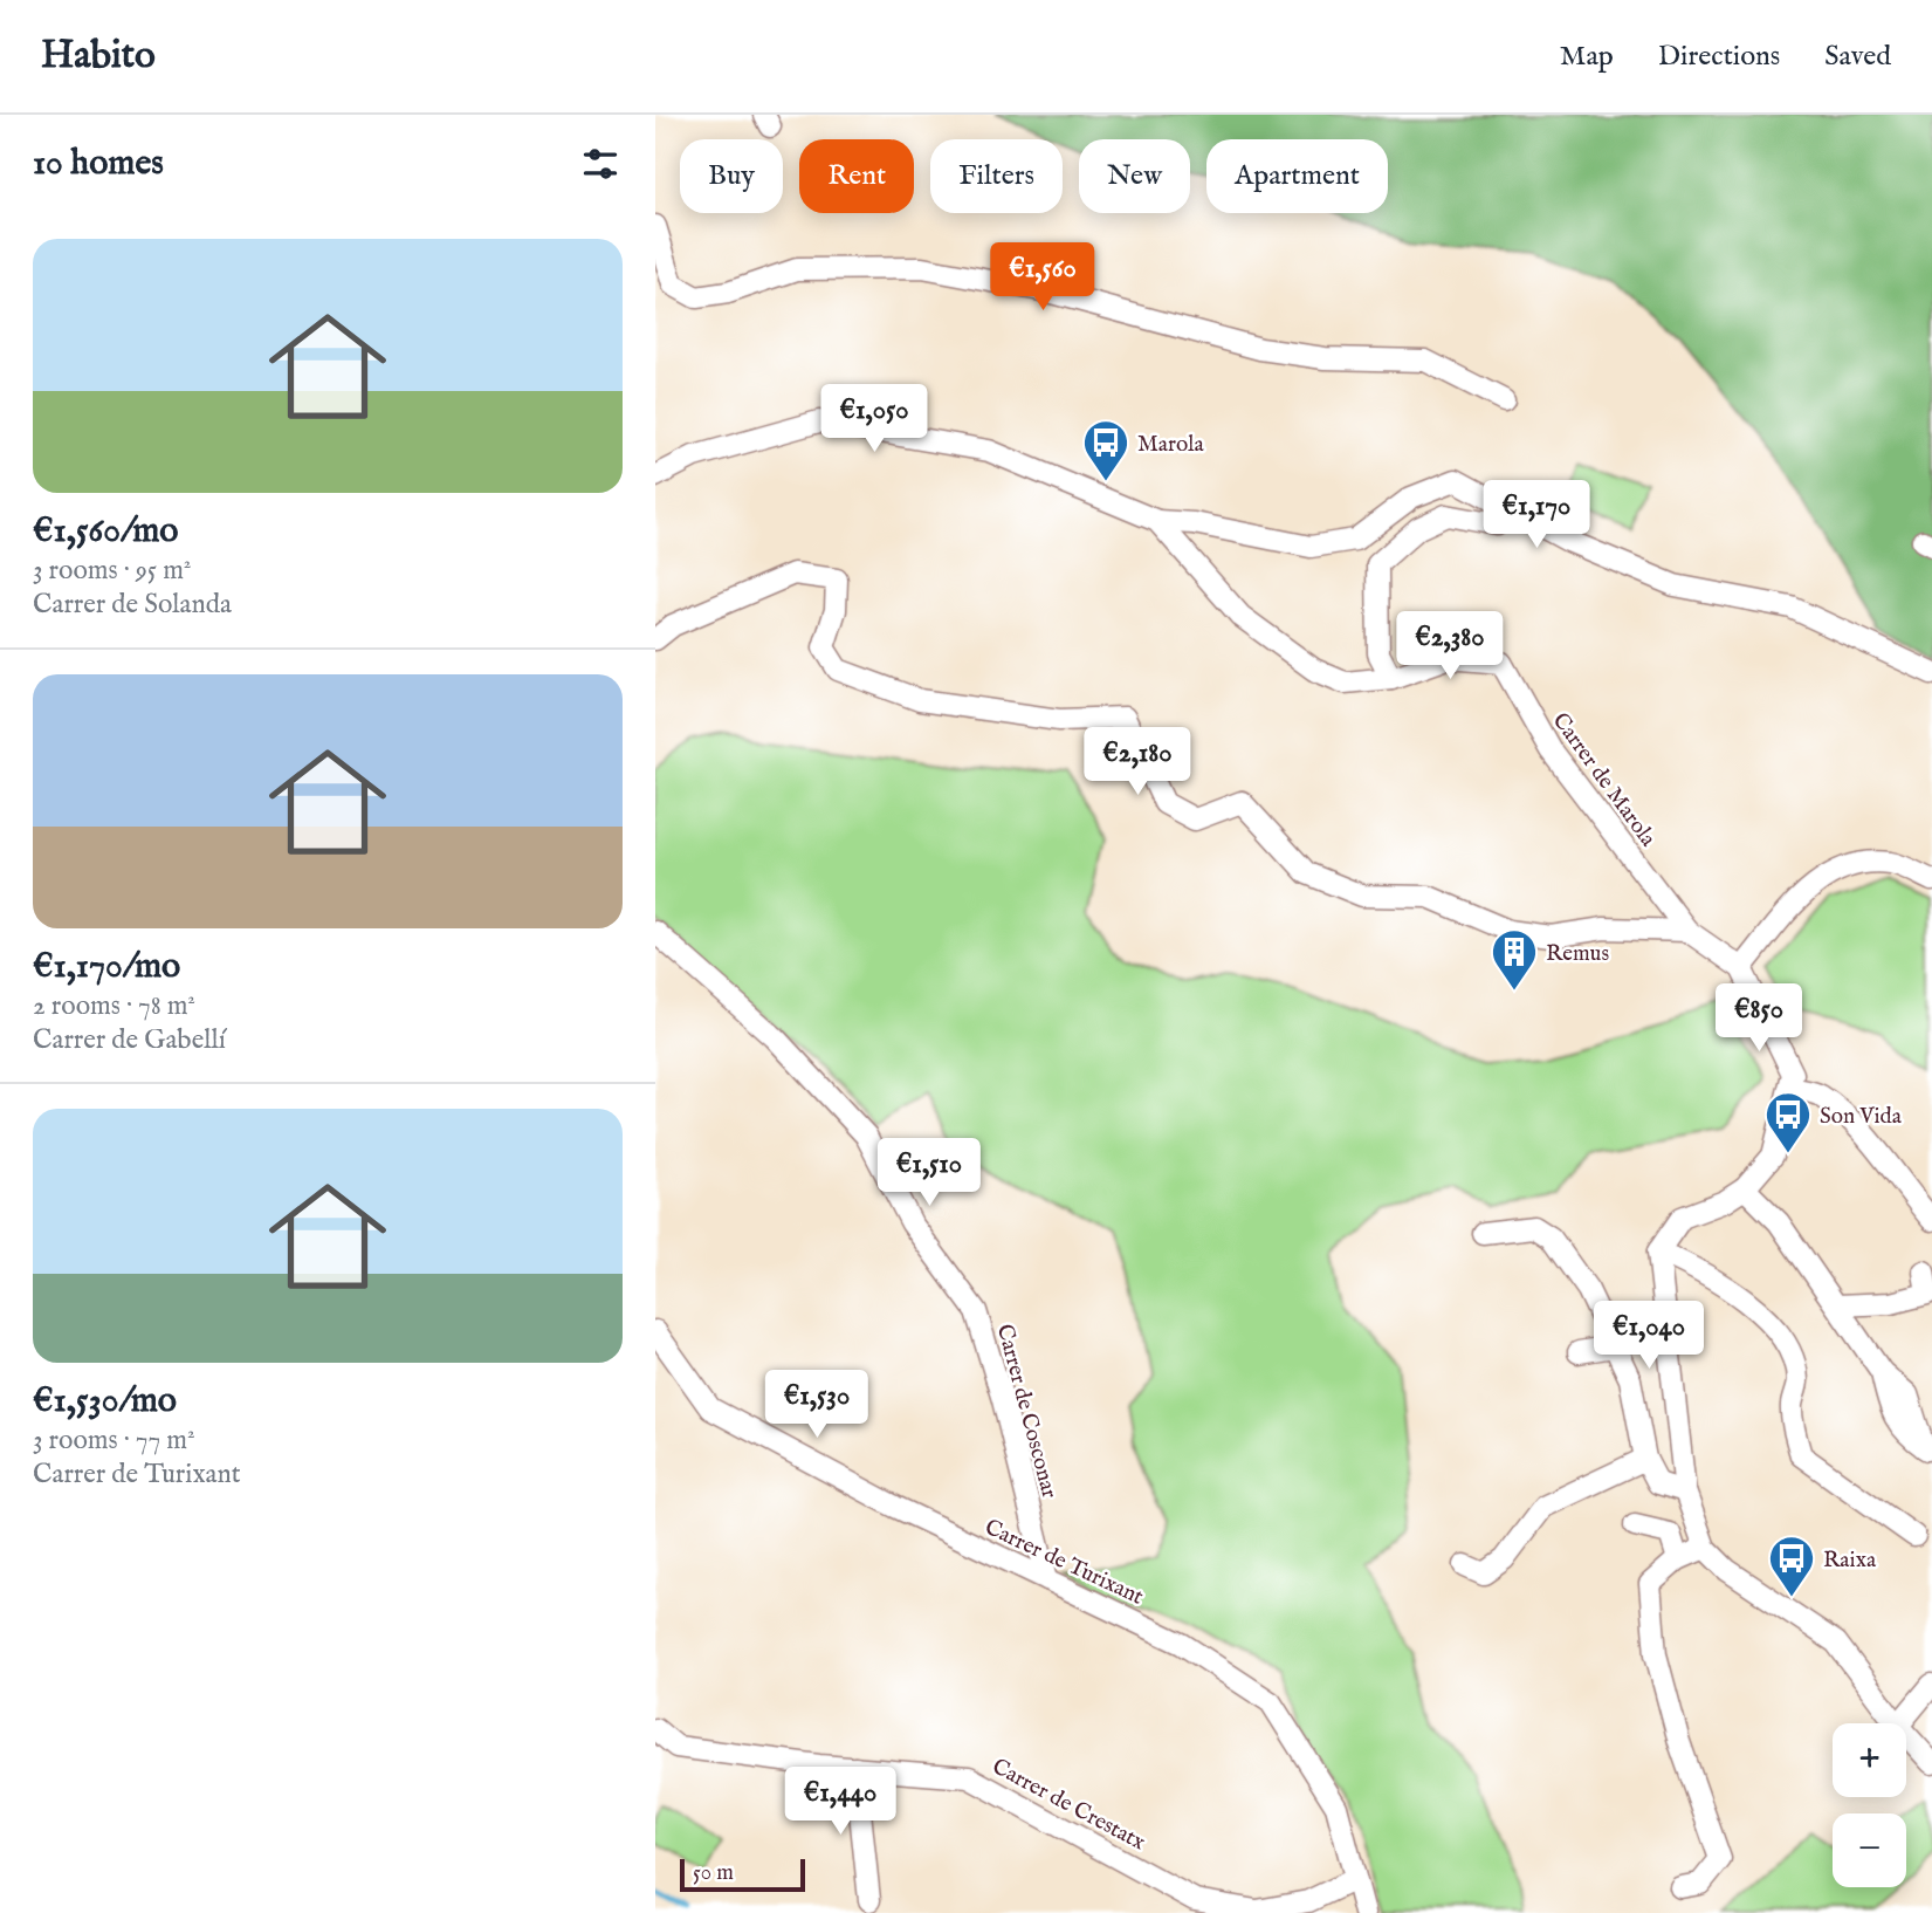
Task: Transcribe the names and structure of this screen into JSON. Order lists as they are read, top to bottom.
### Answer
{
  "streets": {
    "street": [
      "Carrer de Marola",
      "Carrer de Cosconar",
      "Carrer de Turixant",
      "Carrer de Crestatx"
    ]
  },
  "crossings": [
    ["Carrer de Cosconar", "Carrer de Turixant"],
    ["Carrer de Turixant", "Carrer de Crestatx"]
  ],
  "places": {
    "bus stop": ["Marola", "Son Vida", "Raixa"],
    "building": ["Remus"]
  },
  "scale_bar": "50 m",
  "page": {
    "header": "Habito",
    "nav": ["Map", "Directions", "Saved"],
    "heading": "10 homes",
    "chip": [
      "Buy",
      "Rent",
      "Filters",
      "New",
      "Apartment"
    ],
    "list": [
      {
        "name": "€1,560/mo",
        "note": "3 rooms · 95 m² · Carrer de Solanda"
      },
      {
        "name": "€1,170/mo",
        "note": "2 rooms · 78 m² · Carrer de Gabellí"
      },
      {
        "name": "€1,530/mo",
        "note": "3 rooms · 77 m² · Carrer de Turixant"
      }
    ],
    "price": [
      "€1,560",
      "€1,050",
      "€1,170",
      "€2,380",
      "€2,180",
      "€850",
      "€1,510",
      "€1,040",
      "€1,530",
      "€1,440"
    ],
    "map_buttons": ["+", "−"],
    "scale": "50 m"
  }
}
